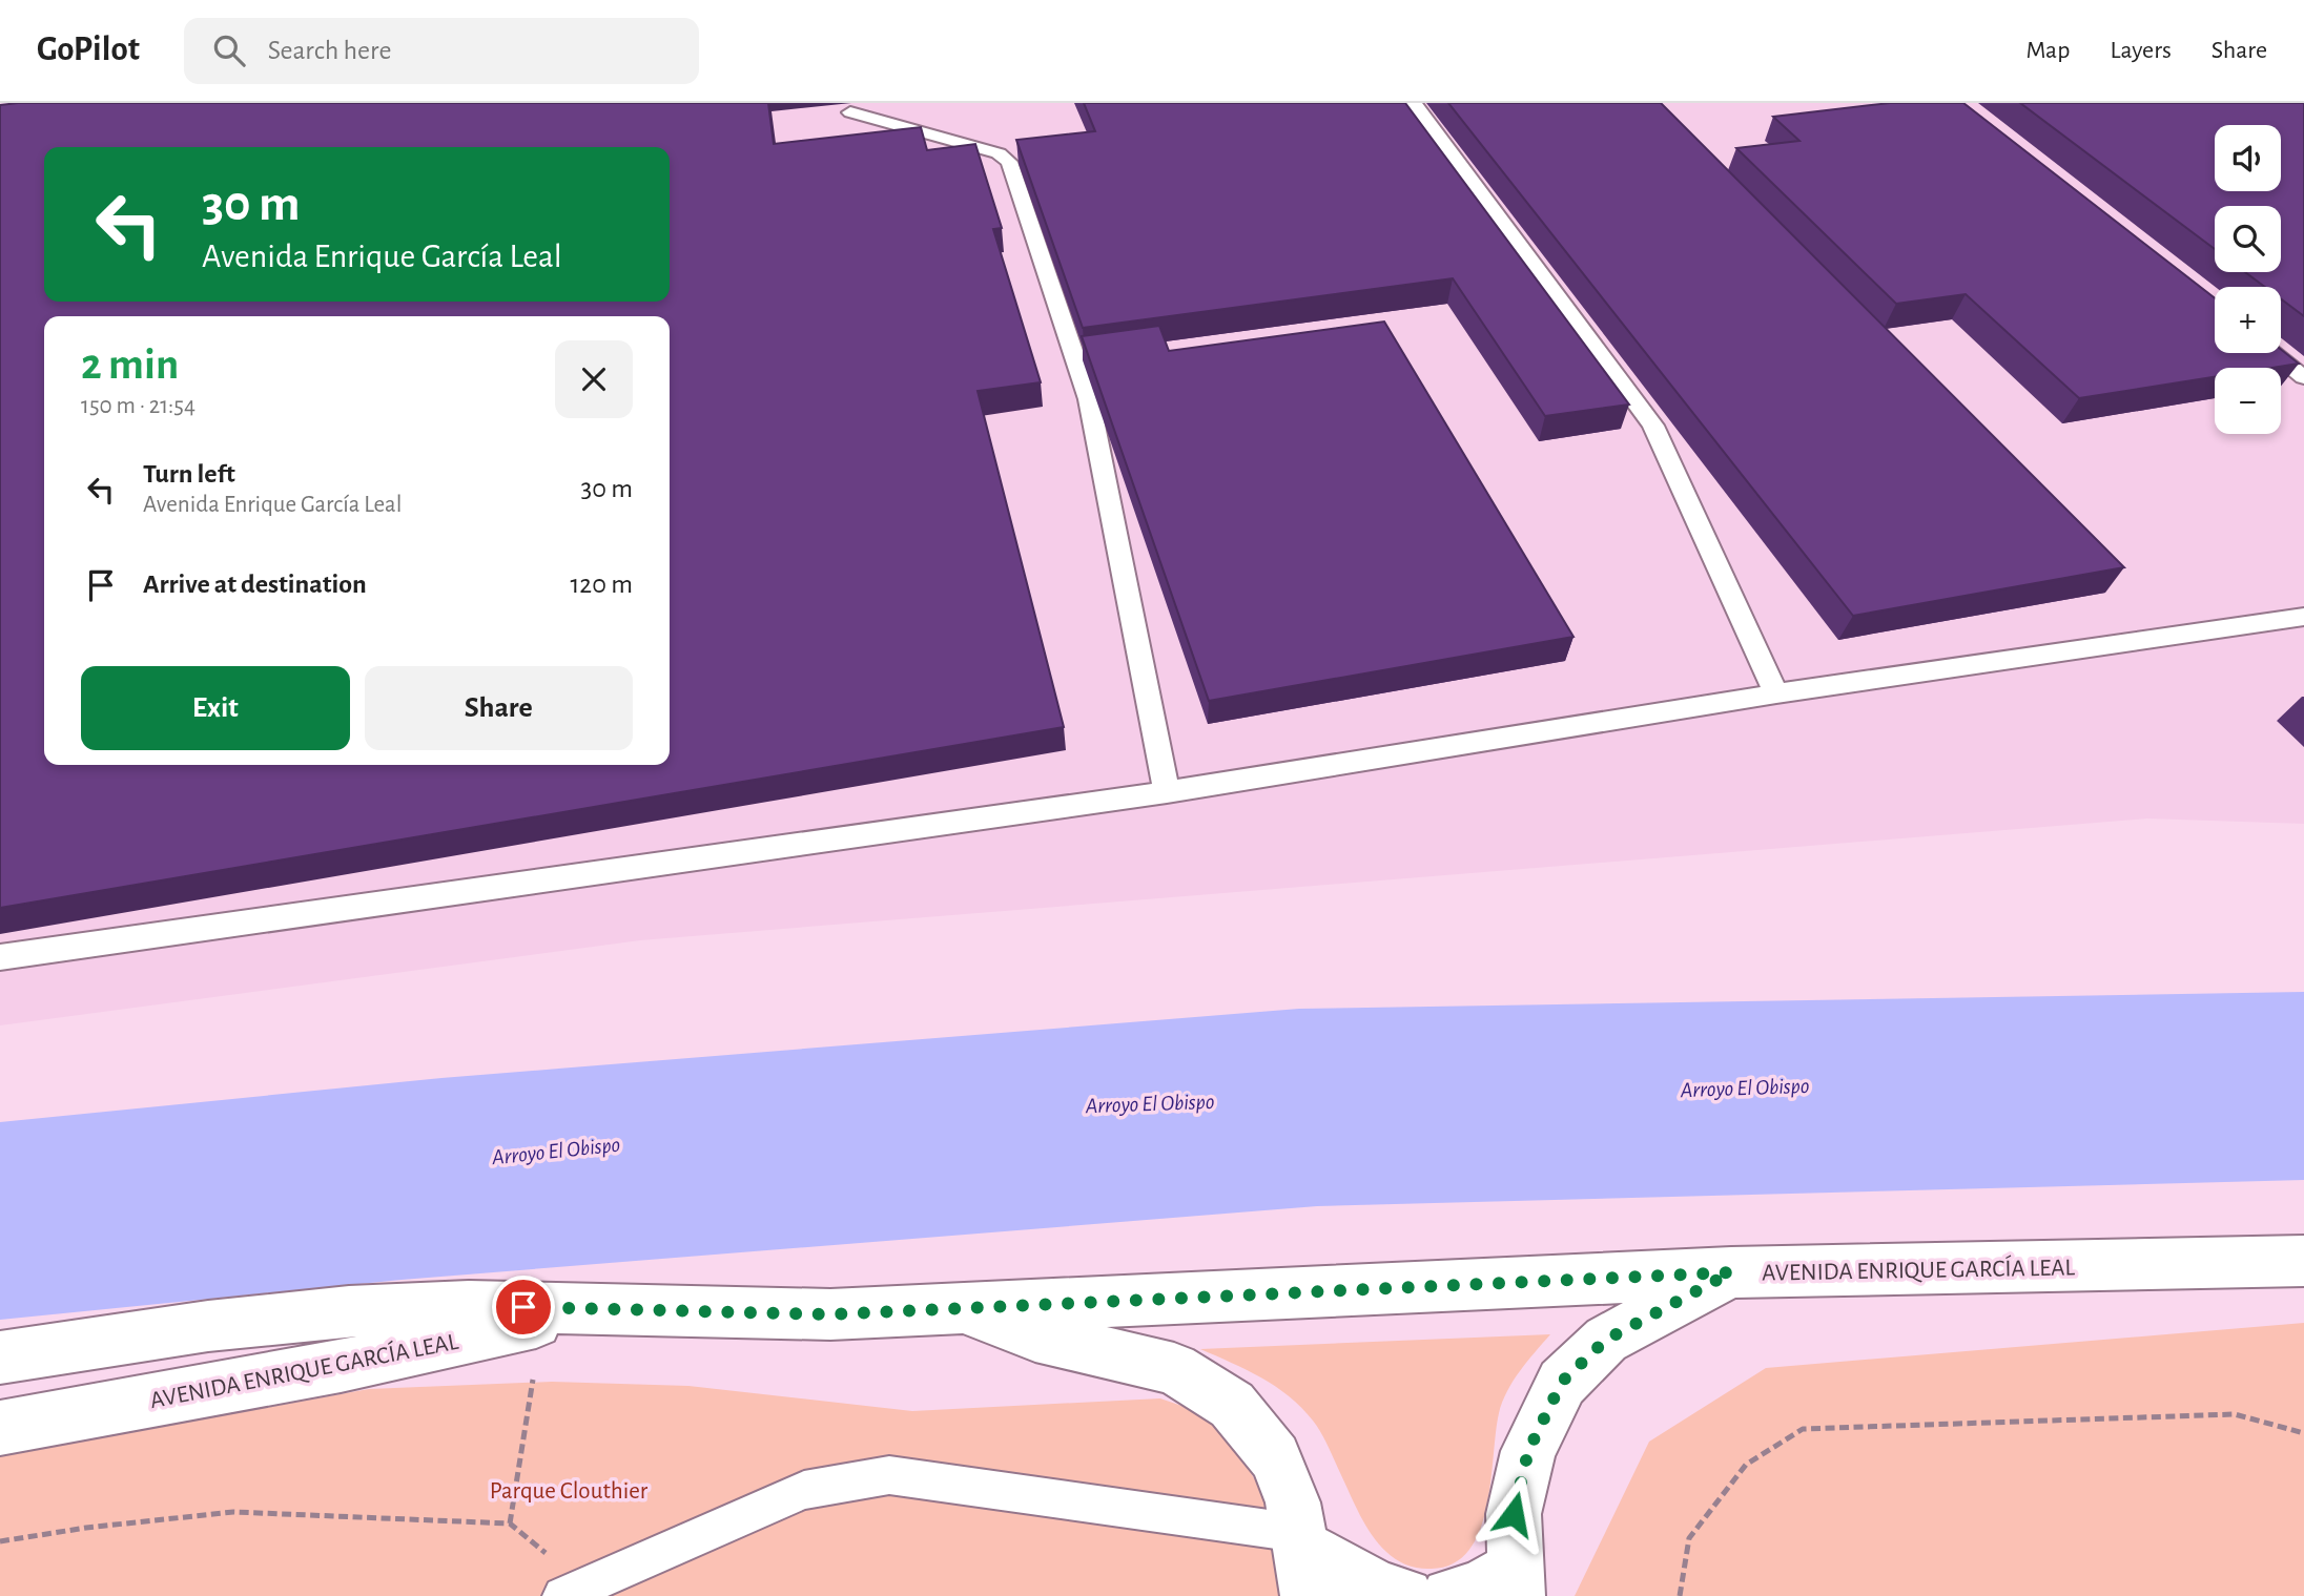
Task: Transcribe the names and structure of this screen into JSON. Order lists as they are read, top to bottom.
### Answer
{
  "streets": {
    "street": ["AVENIDA ENRIQUE GARCÍA LEAL"]
  },
  "water": ["Arroyo El Obispo"],
  "parks": ["Parque Clouthier"],
  "page": {
    "header": "GoPilot",
    "search": "Search here",
    "nav": ["Map", "Layers", "Share"],
    "map_buttons": ["+", "−"],
    "turn": ["30 m", "Avenida Enrique García Leal"],
    "heading": ["2 min", "150 m · 21:54"],
    "list": [
      {
        "name": "Turn left",
        "note": "Avenida Enrique García Leal",
        "value": "30 m"
      },
      {
        "name": "Arrive at destination",
        "value": "120 m"
      }
    ],
    "buttons": ["Exit", "Share"]
  }
}
